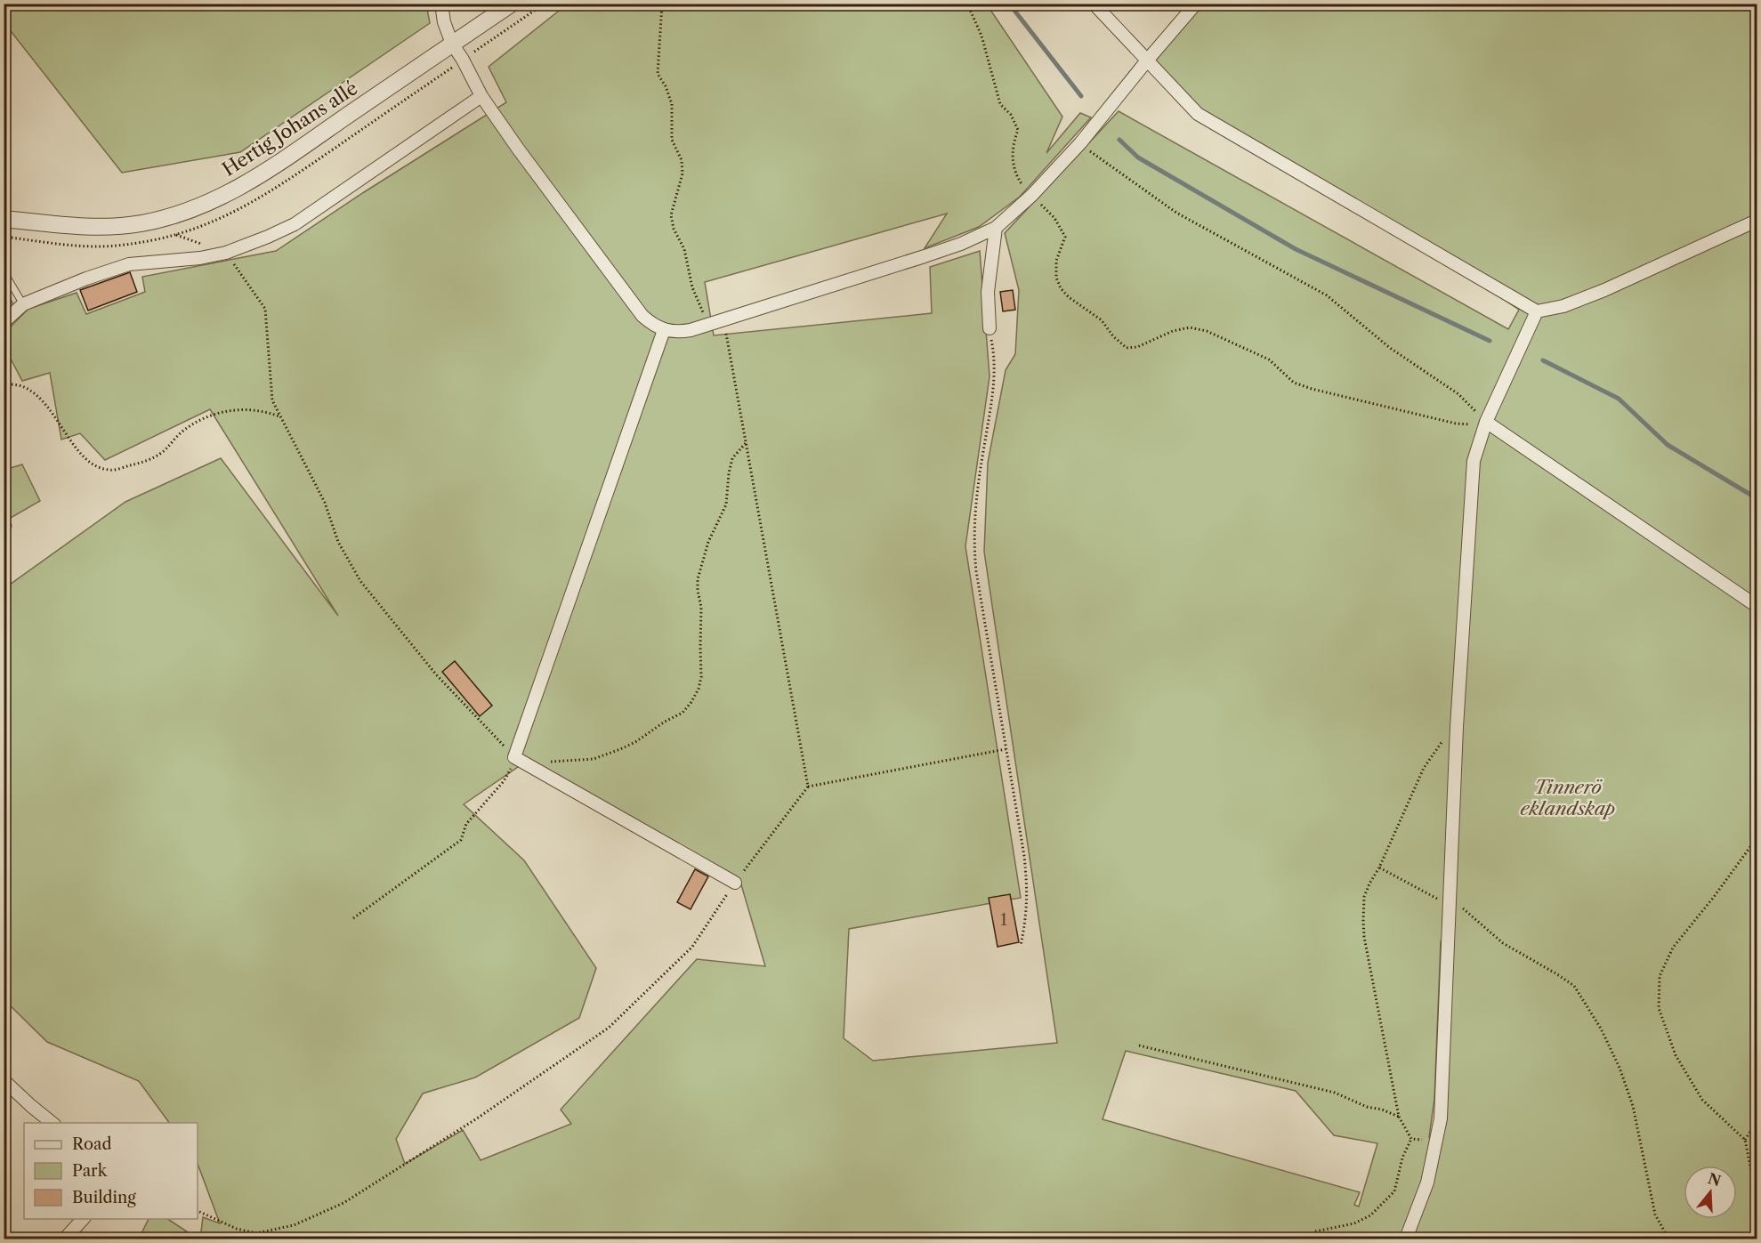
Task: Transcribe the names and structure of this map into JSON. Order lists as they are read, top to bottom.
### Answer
{
  "streets": {
    "street": ["Hertig Johans allé"]
  },
  "parks": ["Tinnerö eklandskap"],
  "house_numbers": ["1"],
  "legend": ["Road", "Park", "Building"],
  "north": "top"
}
